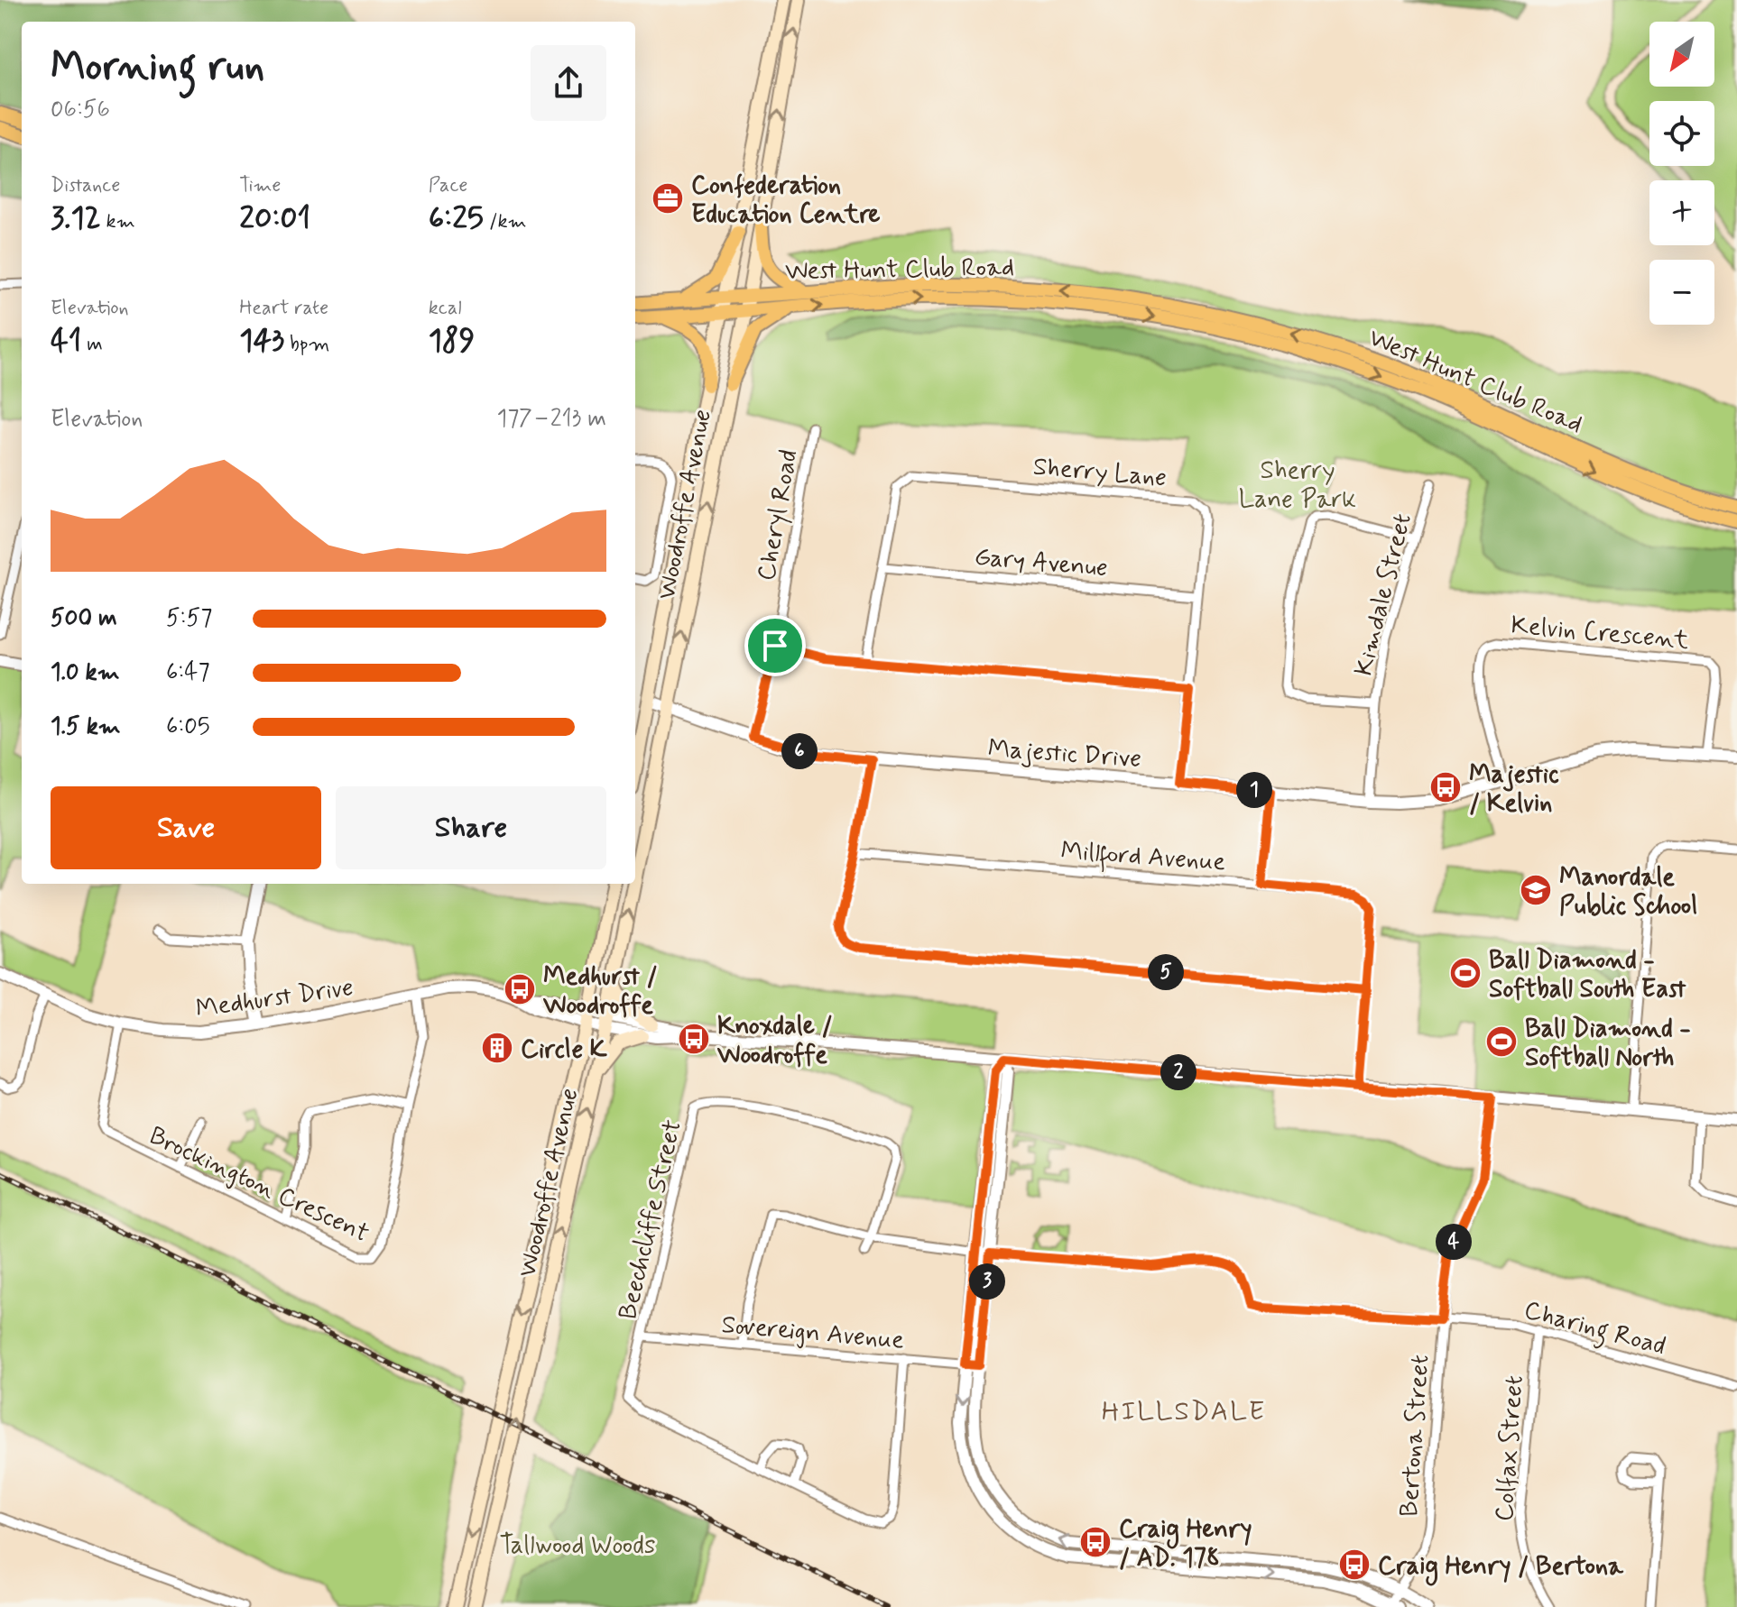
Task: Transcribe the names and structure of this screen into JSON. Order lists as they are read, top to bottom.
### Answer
{
  "streets": {
    "main road": ["West Hunt Club Road", "Woodroffe Avenue"],
    "street": [
      "Sherry Lane",
      "Cheryl Road",
      "Gary Avenue",
      "Kimdale Street",
      "Kelvin Crescent",
      "Majestic Drive",
      "Millford Avenue",
      "Medhurst Drive",
      "Brockington Crescent",
      "Beechcliffe Street",
      "Charing Road",
      "Sovereign Avenue",
      "Bertona Street",
      "Colfax Street"
    ]
  },
  "crossings": [
    ["West Hunt Club Road", "Woodroffe Avenue"],
    ["Sherry Lane", "Gary Avenue"],
    ["Sherry Lane", "Majestic Drive"],
    ["Woodroffe Avenue", "Majestic Drive"],
    ["Woodroffe Avenue", "Medhurst Drive"],
    ["Cheryl Road", "Majestic Drive"],
    ["Kimdale Street", "Majestic Drive"],
    ["Kelvin Crescent", "Majestic Drive"],
    ["Medhurst Drive", "Brockington Crescent"],
    ["Beechcliffe Street", "Sovereign Avenue"],
    ["Charing Road", "Bertona Street"],
    ["Charing Road", "Colfax Street"]
  ],
  "districts": ["HILLSDALE"],
  "parks": ["Sherry Lane Park", "Tallwood Woods"],
  "places": {
    "office": ["Confederation Education Centre"],
    "bus stop": [
      "Majestic / Kelvin",
      "Medhurst / Woodroffe",
      "Knoxdale / Woodroffe",
      "Craig Henry / AD. 178",
      "Craig Henry / Bertona"
    ],
    "school or university": ["Manordale Public School"],
    "sports": ["Ball Diamond - Softball South East", "Ball Diamond - Softball North"],
    "building": ["Circle K"]
  },
  "north": "bottom left",
  "page": {
    "map_buttons": ["+", "−"],
    "heading": ["Morning run", "06:56"],
    "stats": [
      ["Distance", "3.12 km"],
      ["Time", "20:01"],
      ["Pace", "6:25 /km"],
      ["Elevation", "41 m"],
      ["Heart rate", "143 bpm"],
      ["kcal", "189"]
    ],
    "chart": ["Elevation", "177–213 m"],
    "list": [
      {
        "name": "500 m",
        "note": "5:57"
      },
      {
        "name": "1.0 km",
        "note": "6:47"
      },
      {
        "name": "1.5 km",
        "note": "6:05"
      }
    ],
    "pins": [
      "6",
      "1",
      "5",
      "2",
      "4",
      "3"
    ],
    "buttons": ["Save", "Share"]
  }
}
